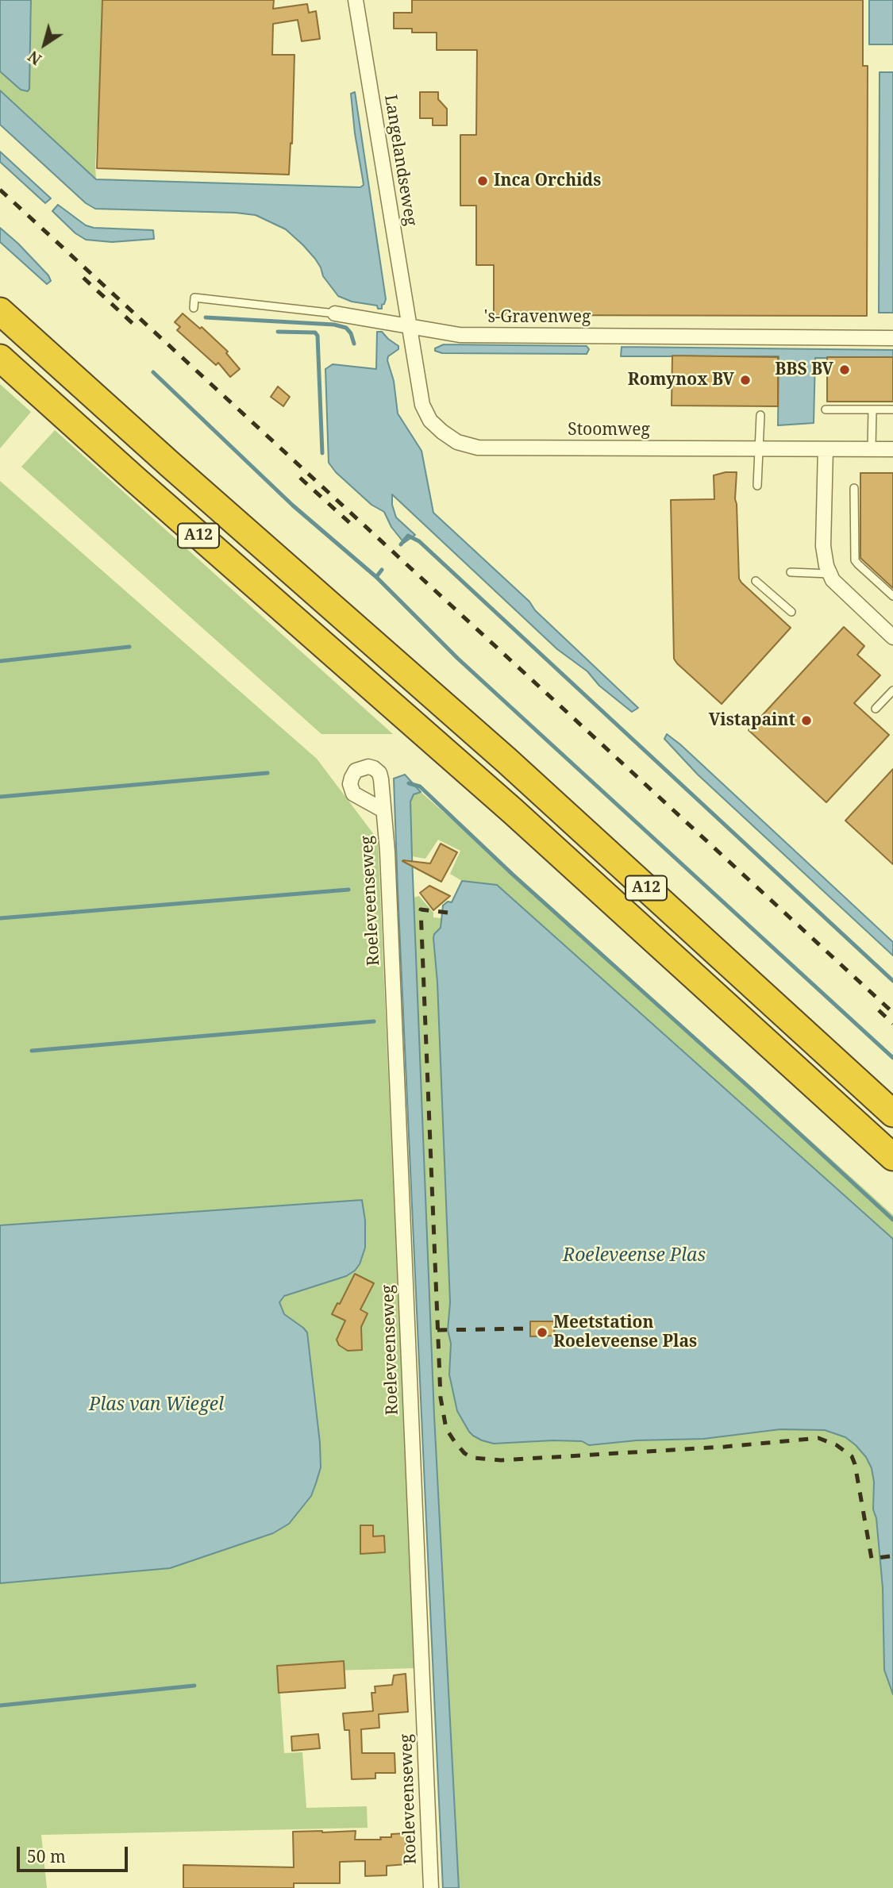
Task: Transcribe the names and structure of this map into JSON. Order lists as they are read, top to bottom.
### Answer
{
  "streets": {
    "highway": ["A12"],
    "street": [
      "Langelandseweg",
      "'s-Gravenweg",
      "Stoomweg",
      "Roeleveenseweg"
    ]
  },
  "crossings": [
    ["Langelandseweg", "'s-Gravenweg"],
    ["Langelandseweg", "Stoomweg"],
    ["'s-Gravenweg", "Stoomweg"]
  ],
  "water": ["Roeleveense Plas", "Plas van Wiegel"],
  "places": [
    "Inca Orchids",
    "BBS BV",
    "Romynox BV",
    "Vistapaint",
    "Meetstation Roeleveense Plas"
  ],
  "scale_bar": "50 m",
  "north": "bottom left"
}
